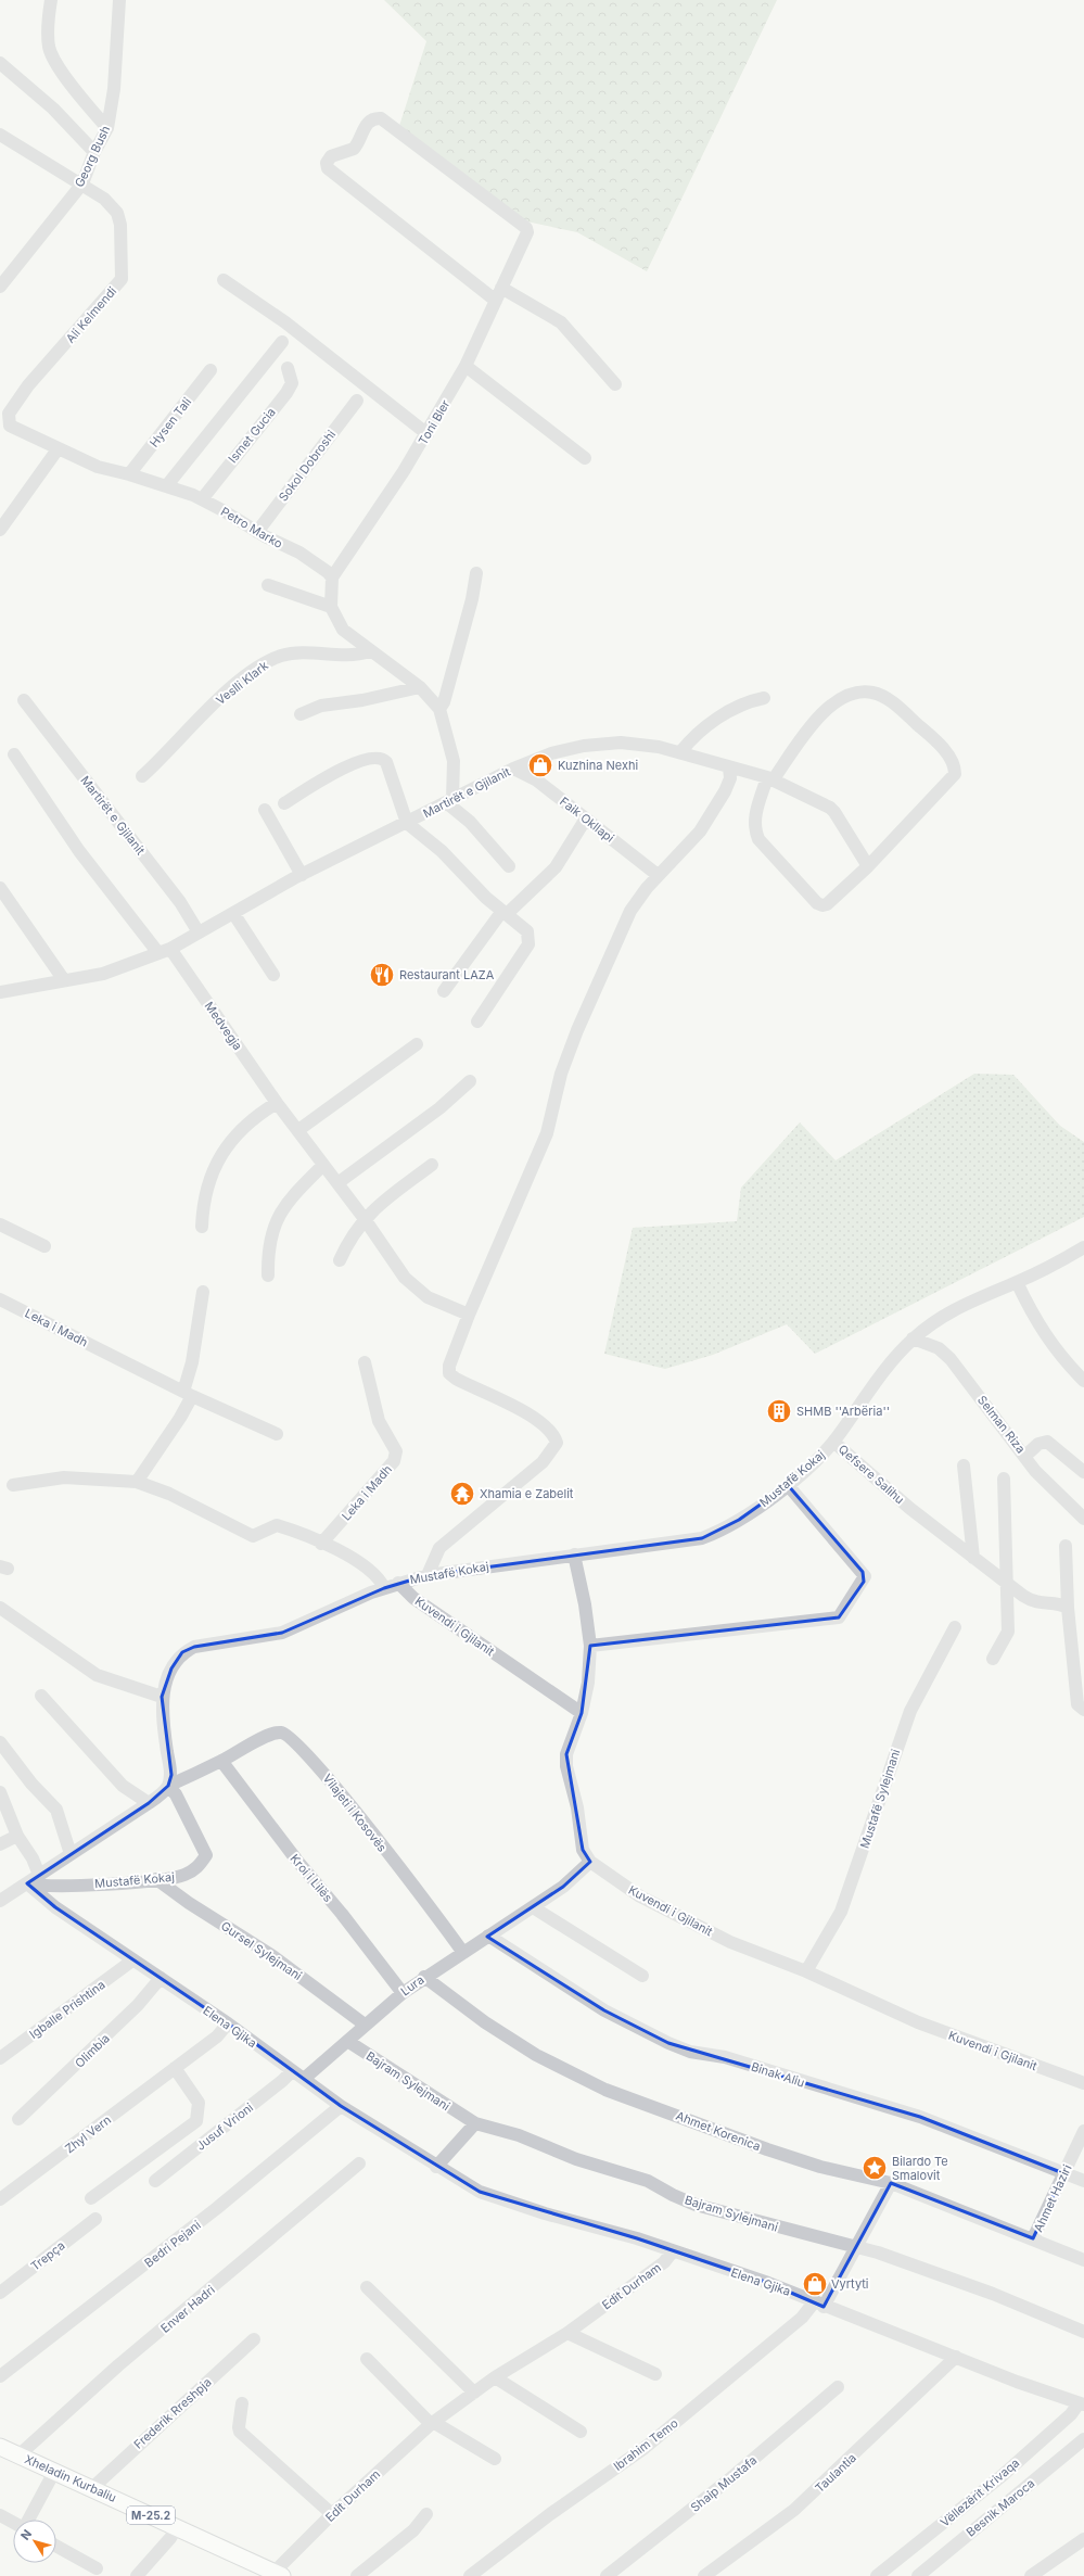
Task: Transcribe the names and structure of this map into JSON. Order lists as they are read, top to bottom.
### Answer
{
  "streets": {
    "main road": ["Xheladin Kurbaliu", "M-25.2"],
    "street": [
      "Georg Bush",
      "Ali Kelmendi",
      "Hysen Tali",
      "Toni Bler",
      "Ismet Gucia",
      "Sokol Dobroshi",
      "Petro Marko",
      "Veslli Klark",
      "Martirët e Gjilanit",
      "Faik Okllapi",
      "Medvegja",
      "Leka i Madh",
      "Selman Riza",
      "Qefsere Salihu",
      "Mustafë Kokaj",
      "Kuvendi i Gjilanit",
      "Mustafë Sylejmani",
      "Vilajeti i Kosovës",
      "Kroi i Lilës",
      "Gursel Sylejmani",
      "Lura",
      "Igballe Prishtina",
      "Elena Gjika",
      "Olimbia",
      "Binak Aliu",
      "Bajram Sylejmani",
      "Jusuf Vrioni",
      "Ahmet Korenica",
      "Zhyl Vern",
      "Ahmet Haziri",
      "Bedri Pejani",
      "Trepça",
      "Edit Durham",
      "Enver Hadri",
      "Frederik Rreshpja",
      "Ibrahim Temo",
      "Taulantia",
      "Shaip Mustafa",
      "Vëllezërit Krivaqa",
      "Besnik Maroca"
    ]
  },
  "crossings": [
    ["Georg Bush", "Ali Kelmendi"],
    ["Ali Kelmendi", "Petro Marko"],
    ["Hysen Tali", "Petro Marko"],
    ["Toni Bler", "Petro Marko"],
    ["Ismet Gucia", "Petro Marko"],
    ["Sokol Dobroshi", "Petro Marko"],
    ["Martirët e Gjilanit", "Faik Okllapi"],
    ["Martirët e Gjilanit", "Medvegja"],
    ["Selman Riza", "Qefsere Salihu"],
    ["Qefsere Salihu", "Mustafë Kokaj"],
    ["Mustafë Kokaj", "Kuvendi i Gjilanit"],
    ["Mustafë Kokaj", "Gursel Sylejmani"],
    ["Mustafë Kokaj", "Elena Gjika"],
    ["Kuvendi i Gjilanit", "Mustafë Sylejmani"],
    ["Kuvendi i Gjilanit", "Lura"],
    ["Vilajeti i Kosovës", "Kroi i Lilës"],
    ["Vilajeti i Kosovës", "Lura"],
    ["Kroi i Lilës", "Lura"],
    ["Gursel Sylejmani", "Lura"],
    ["Lura", "Elena Gjika"],
    ["Lura", "Binak Aliu"],
    ["Lura", "Bajram Sylejmani"],
    ["Lura", "Ahmet Korenica"],
    ["Igballe Prishtina", "Elena Gjika"],
    ["Elena Gjika", "Olimbia"],
    ["Elena Gjika", "Jusuf Vrioni"],
    ["Elena Gjika", "Zhyl Vern"],
    ["Elena Gjika", "Bedri Pejani"],
    ["Elena Gjika", "Edit Durham"],
    ["Elena Gjika", "Ibrahim Temo"],
    ["Elena Gjika", "Taulantia"],
    ["Elena Gjika", "Vëllezërit Krivaqa"],
    ["Binak Aliu", "Ahmet Haziri"],
    ["Bajram Sylejmani", "Ibrahim Temo"],
    ["Ahmet Korenica", "Ahmet Haziri"],
    ["Ahmet Korenica", "Ibrahim Temo"],
    ["Edit Durham", "Xheladin Kurbaliu"],
    ["Enver Hadri", "Xheladin Kurbaliu"],
    ["Frederik Rreshpja", "Xheladin Kurbaliu"]
  ],
  "places": {
    "shop": ["Kuzhina Nexhi", "Vyrtyti"],
    "restaurant": ["Restaurant LAZA"],
    "building": ["SHMB ''Arbëria''"],
    "temple": ["Xhamia e Zabelit"],
    "place": ["Bilardo Te Smalovit"]
  },
  "north": "top left"
}
